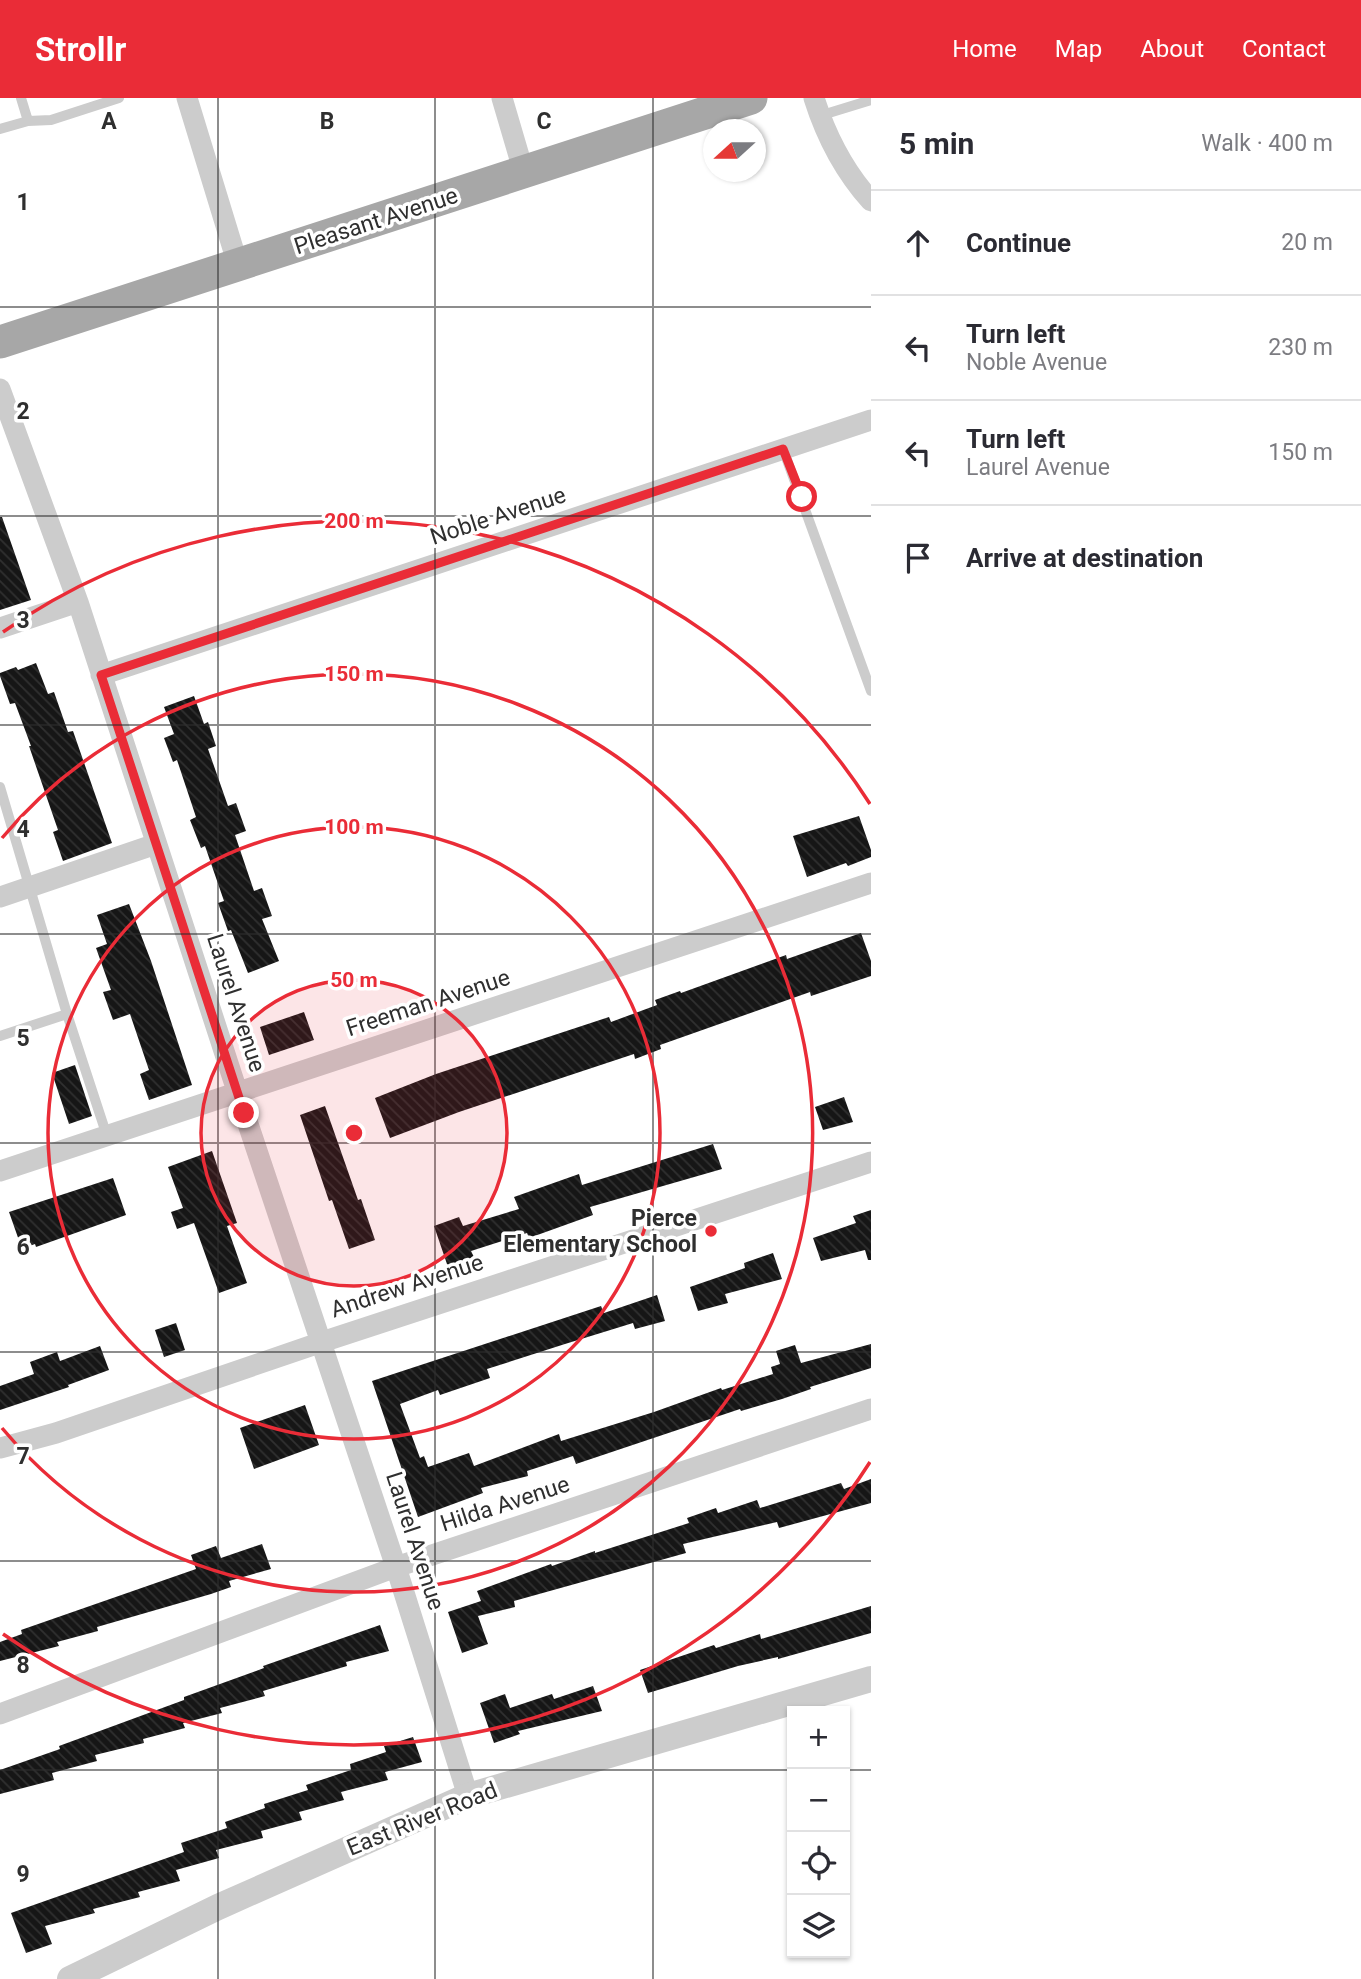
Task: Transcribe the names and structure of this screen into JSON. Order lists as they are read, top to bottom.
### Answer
{
  "streets": {
    "main road": ["Pleasant Avenue"],
    "street": [
      "Noble Avenue",
      "Laurel Avenue",
      "Freeman Avenue",
      "Andrew Avenue",
      "Hilda Avenue",
      "East River Road"
    ]
  },
  "crossings": [
    ["Noble Avenue", "Laurel Avenue"],
    ["Laurel Avenue", "Freeman Avenue"],
    ["Laurel Avenue", "Andrew Avenue"],
    ["Laurel Avenue", "Hilda Avenue"],
    ["Laurel Avenue", "East River Road"]
  ],
  "places": ["Pierce Elementary School"],
  "north": "left",
  "page": {
    "header": "Strollr",
    "nav": [
      "Home",
      "Map",
      "About",
      "Contact"
    ],
    "heading": ["5 min", "Walk · 400 m"],
    "list": [
      ["Continue", "20 m"],
      ["Turn left", "Noble Avenue", "230 m"],
      ["Turn left", "Laurel Avenue", "150 m"],
      "Arrive at destination"
    ],
    "map_buttons": ["+", "−"]
  },
  "grid": {
    "columns": ["A", "B", "C"],
    "rows": [
      "1",
      "2",
      "3",
      "4",
      "5",
      "6",
      "7",
      "8",
      "9"
    ]
  },
  "rings": [
    "200 m",
    "150 m",
    "100 m",
    "50 m"
  ]
}
